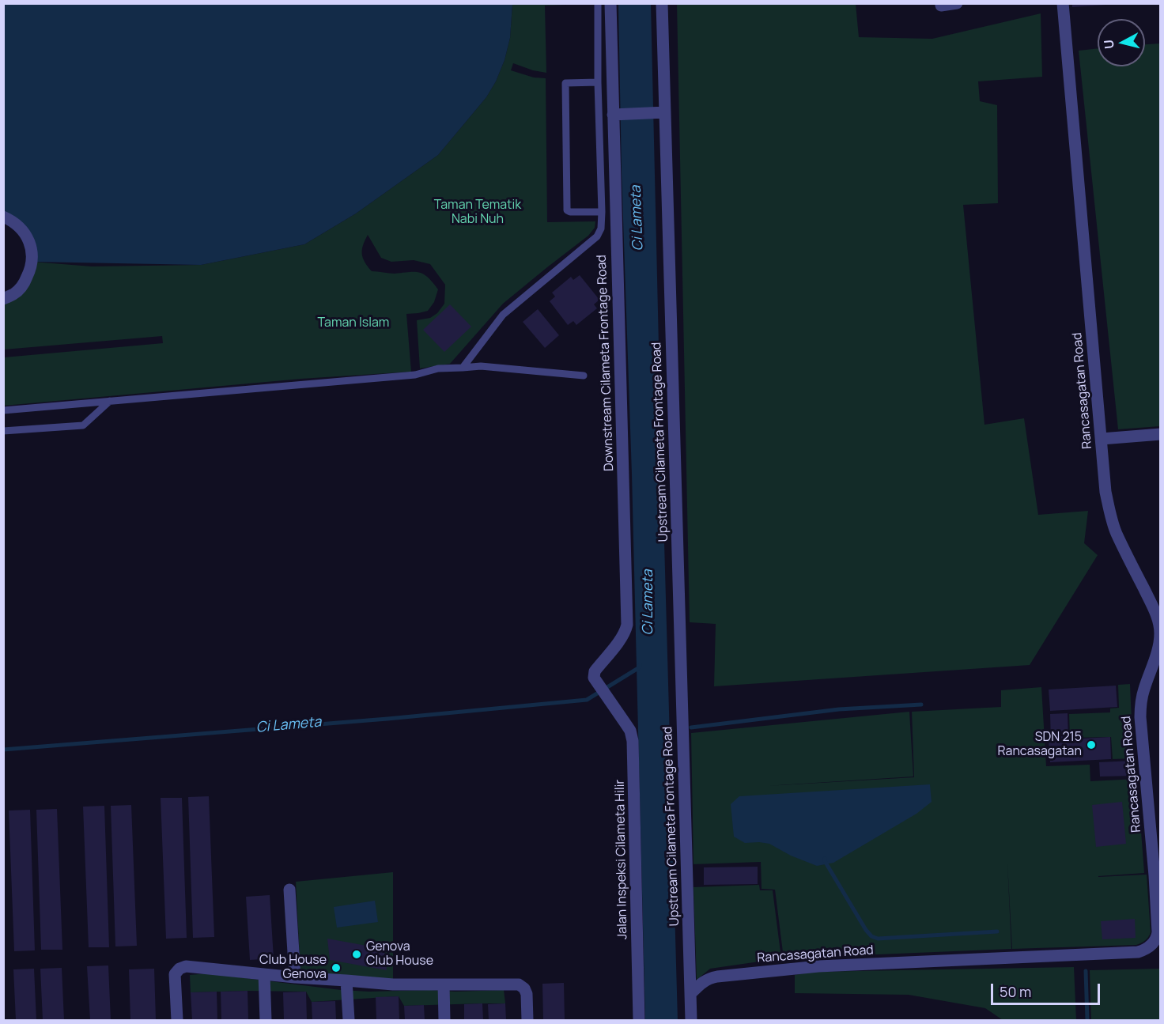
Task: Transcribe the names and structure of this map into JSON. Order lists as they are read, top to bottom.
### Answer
{
  "streets": {
    "street": [
      "Downstream Cilameta Frontage Road",
      "Rancasagatan Road",
      "Upstream Cilameta Frontage Road",
      "Jalan Inspeksi Cilameta Hilir"
    ]
  },
  "crossings": [
    ["Downstream Cilameta Frontage Road", "Jalan Inspeksi Cilameta Hilir"],
    ["Rancasagatan Road", "Upstream Cilameta Frontage Road"]
  ],
  "water": ["Ci Lameta"],
  "parks": ["Taman Tematik Nabi Nuh", "Taman Islam"],
  "places": ["SDN 215 Rancasagatan", "Genova Club House", "Club House Genova"],
  "scale_bar": "50 m",
  "north": "left"
}
